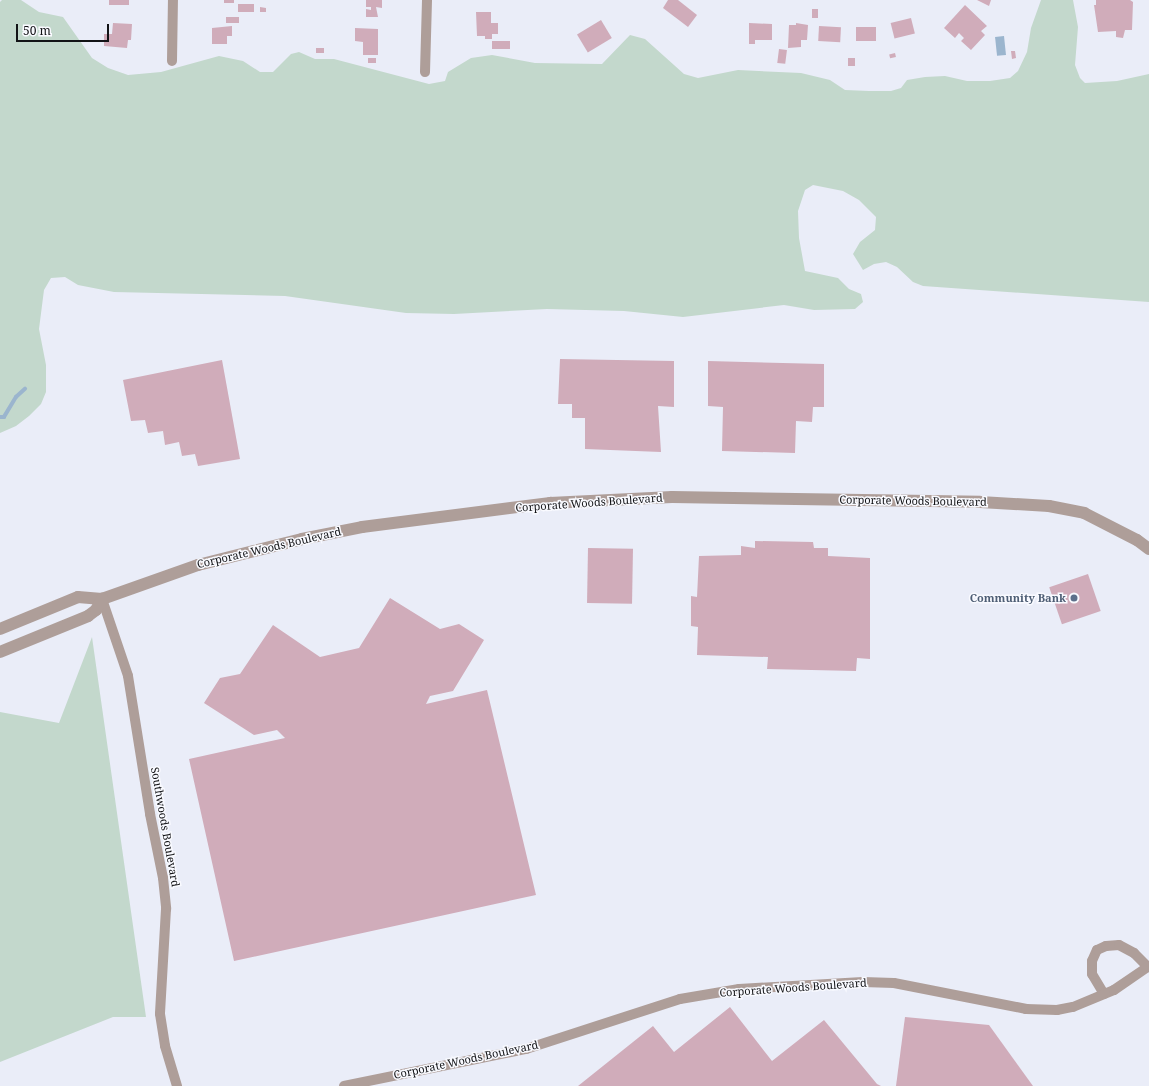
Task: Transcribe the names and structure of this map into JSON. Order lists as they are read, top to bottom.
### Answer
{
  "streets": {
    "street": ["Corporate Woods Boulevard", "Southwoods Boulevard"]
  },
  "crossings": [
    ["Corporate Woods Boulevard", "Southwoods Boulevard"]
  ],
  "places": ["Community Bank"],
  "scale_bar": "50 m"
}
